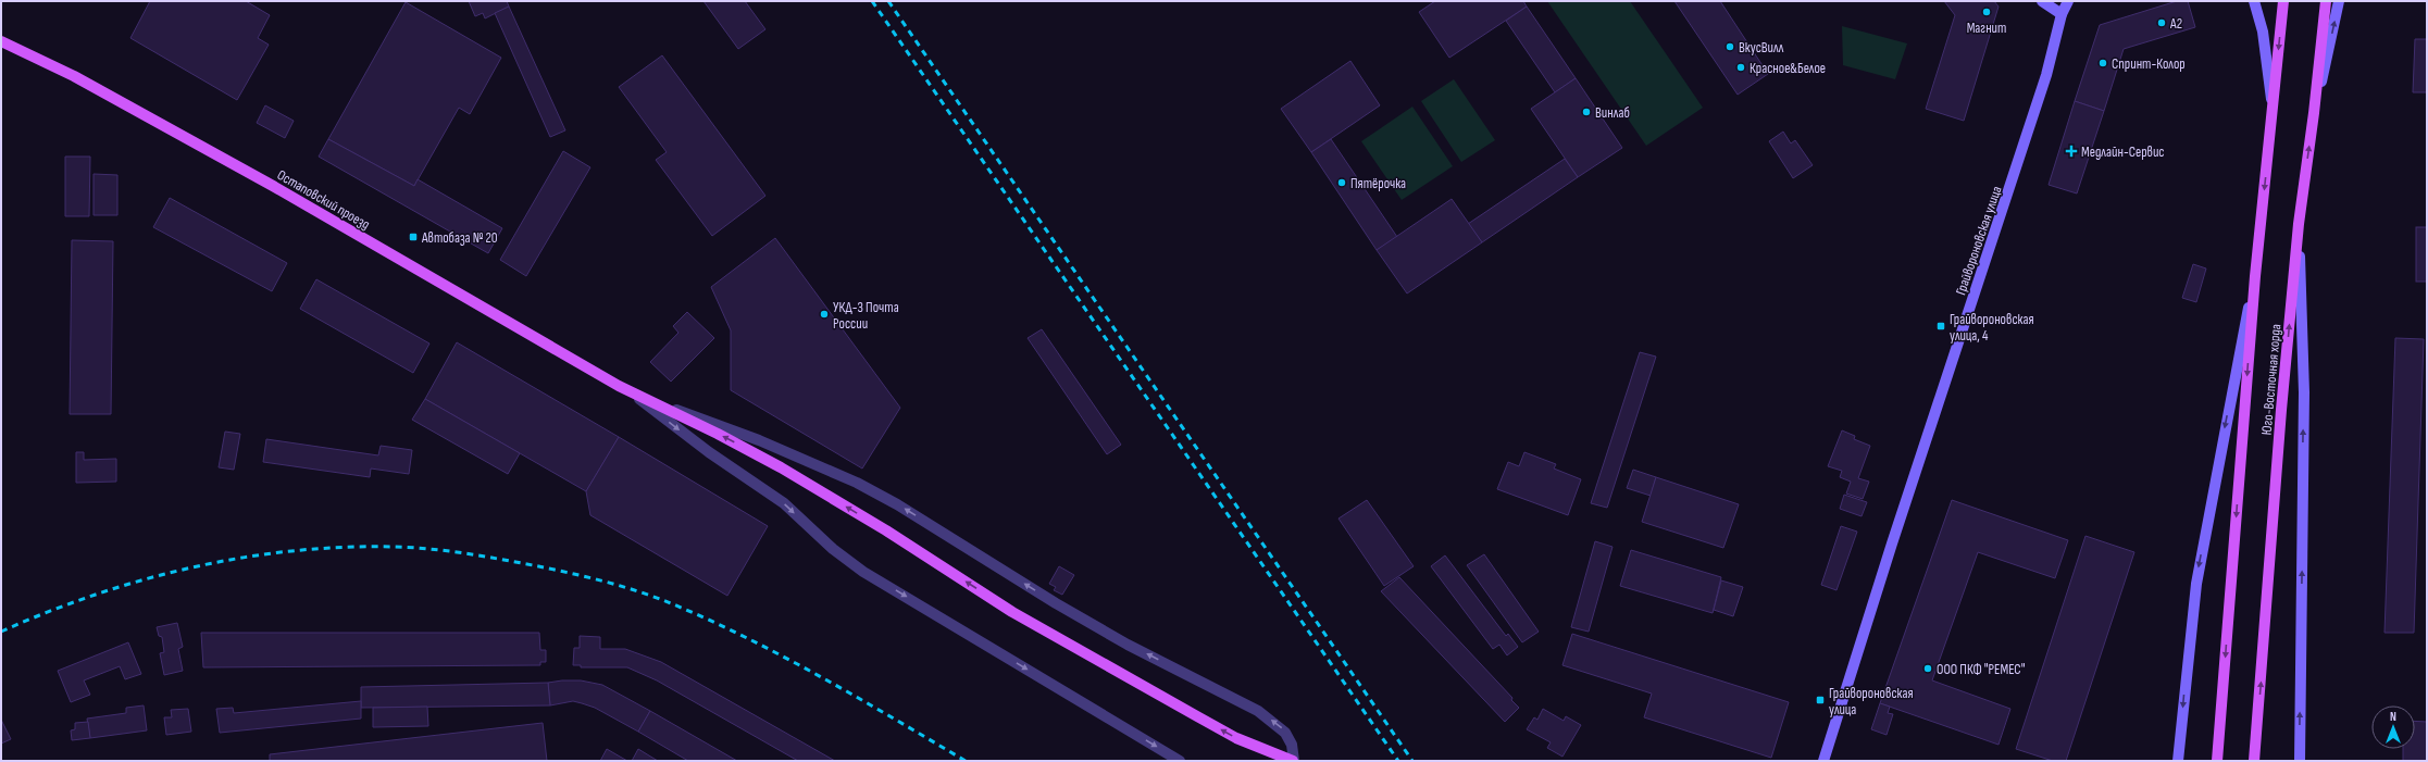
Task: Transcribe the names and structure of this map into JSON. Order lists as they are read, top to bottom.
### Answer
{
  "streets": {
    "main road": ["Остаповский проезд", "Грайвороновская улица", "Юго-Восточная хорда"]
  },
  "one_way": ["Остаповский проезд"],
  "places": {
    "other": [
      "Магнит",
      "A2",
      "ВкусВилл",
      "Спринт-Колор",
      "Красное&Белое",
      "Винлаб",
      "Пятёрочка",
      "УКД-3 Почта России",
      "ООО ПКФ \"РЕМЕС\""
    ],
    "health": ["Медлайн-Сервис"],
    "transit": ["Автобаза № 20", "Грайвороновская улица, 4", "Грайвороновская улица"]
  },
  "north": "top"
}
